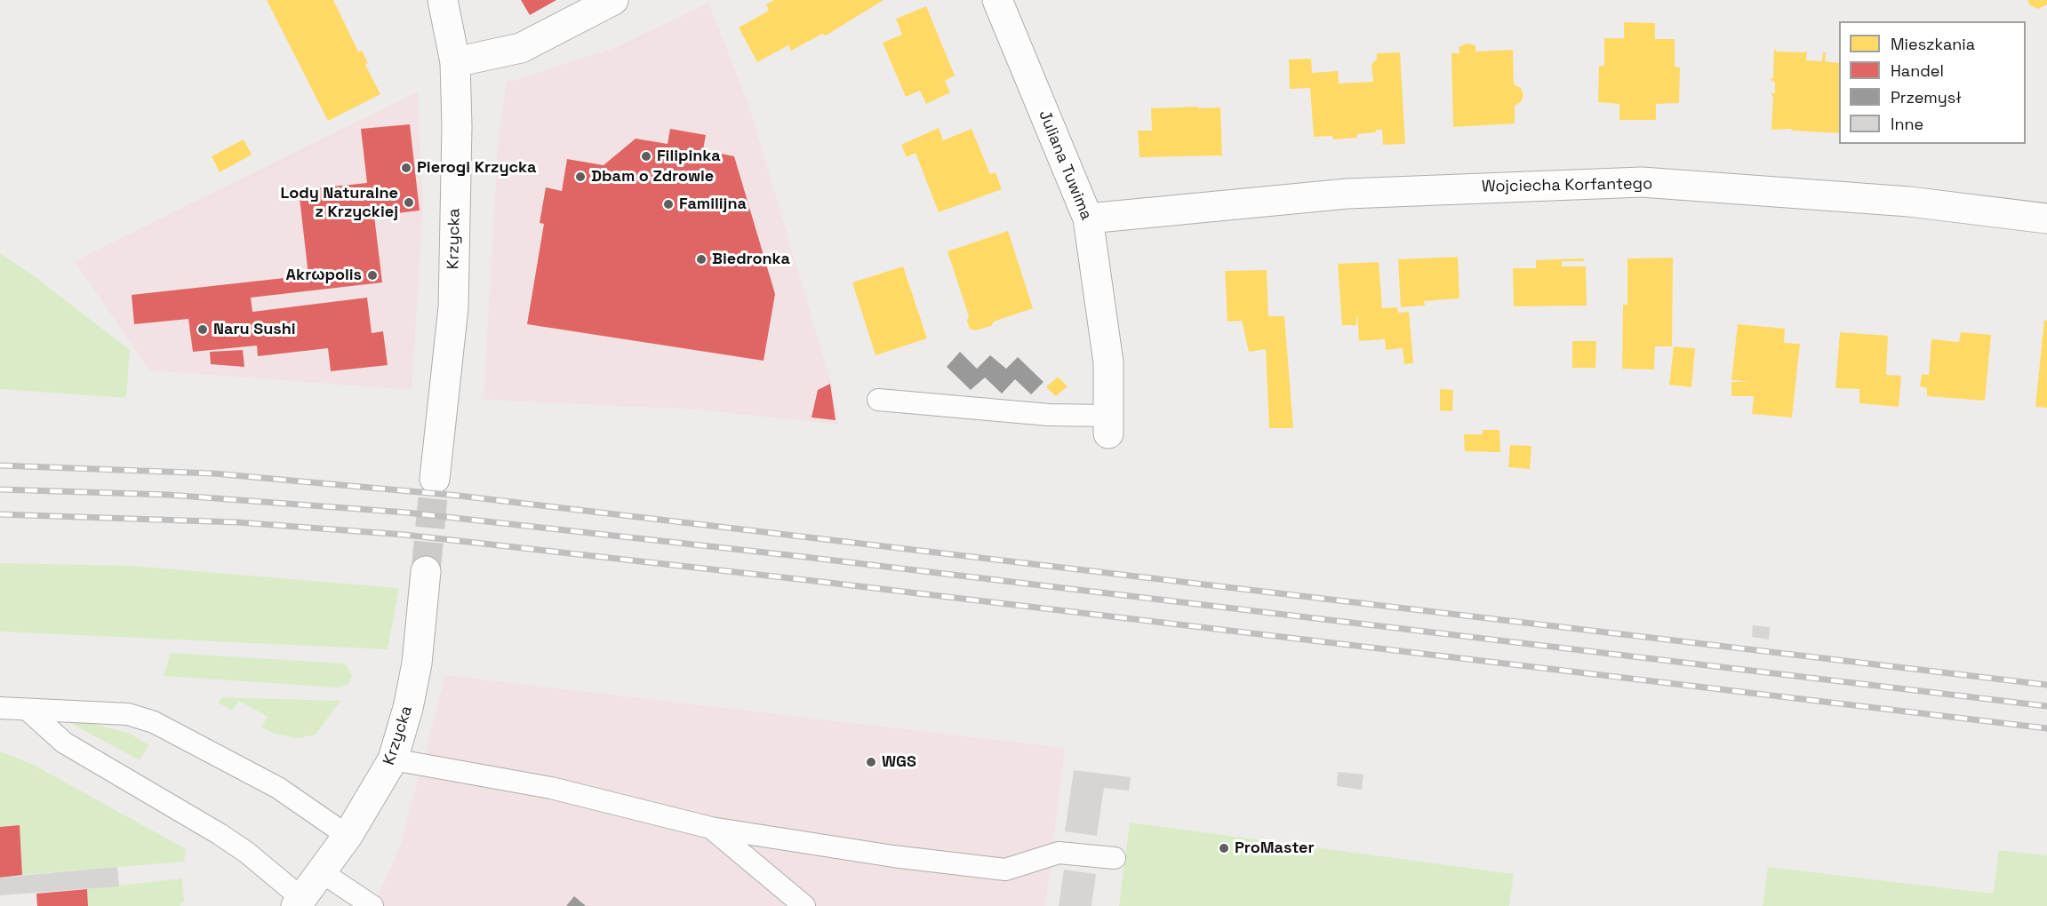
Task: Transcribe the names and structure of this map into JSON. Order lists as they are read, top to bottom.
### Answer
{
  "streets": {
    "street": ["Juliana Tuwima", "Wojciecha Korfantego", "Krzycka"]
  },
  "crossings": [
    ["Juliana Tuwima", "Wojciecha Korfantego"]
  ],
  "places": [
    "Filipinka",
    "Pierogi Krzycka",
    "Dbam o Zdrowie",
    "Lody Naturalne z Krzyckiej",
    "Familijna",
    "Biedronka",
    "Akrωpolis",
    "Naru Sushi",
    "WGS",
    "ProMaster"
  ],
  "legend": [
    "Mieszkania",
    "Handel",
    "Przemysł",
    "Inne"
  ]
}
